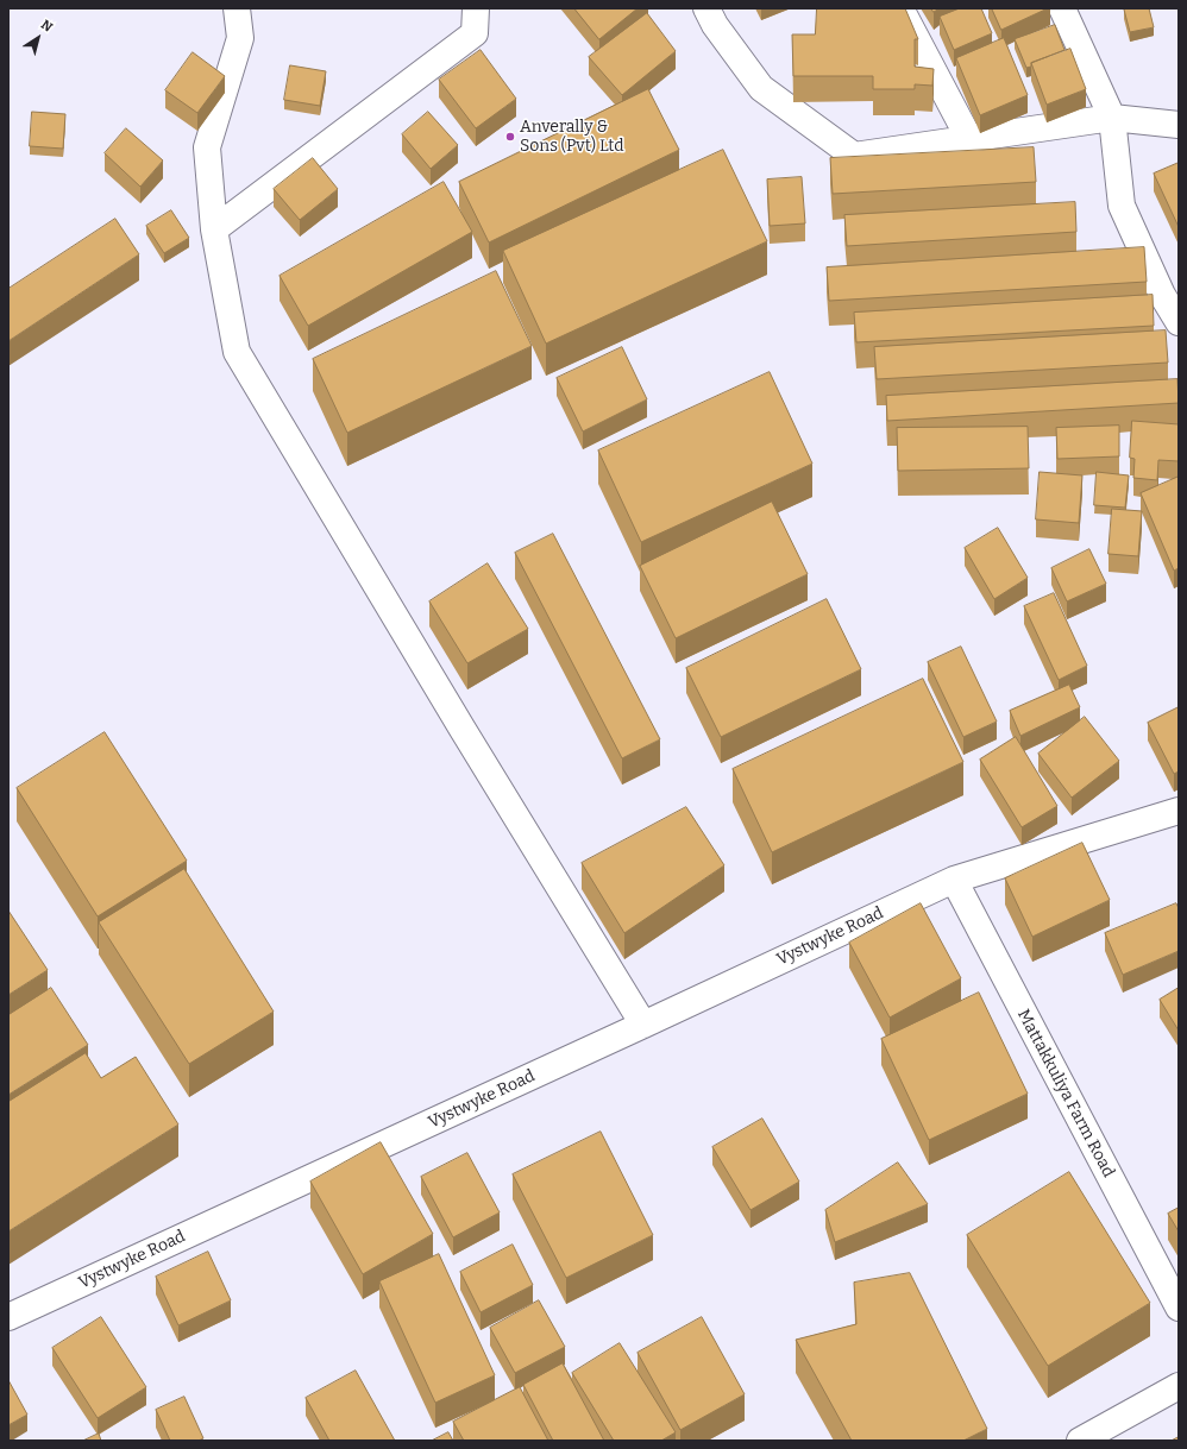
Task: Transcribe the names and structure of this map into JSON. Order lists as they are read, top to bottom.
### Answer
{
  "streets": {
    "street": ["Vystwyke Road", "Mattakkuliya Farm Road"]
  },
  "crossings": [
    ["Vystwyke Road", "Mattakkuliya Farm Road"]
  ],
  "places": ["Anverally & Sons (Pvt) Ltd"],
  "north": "top right"
}
